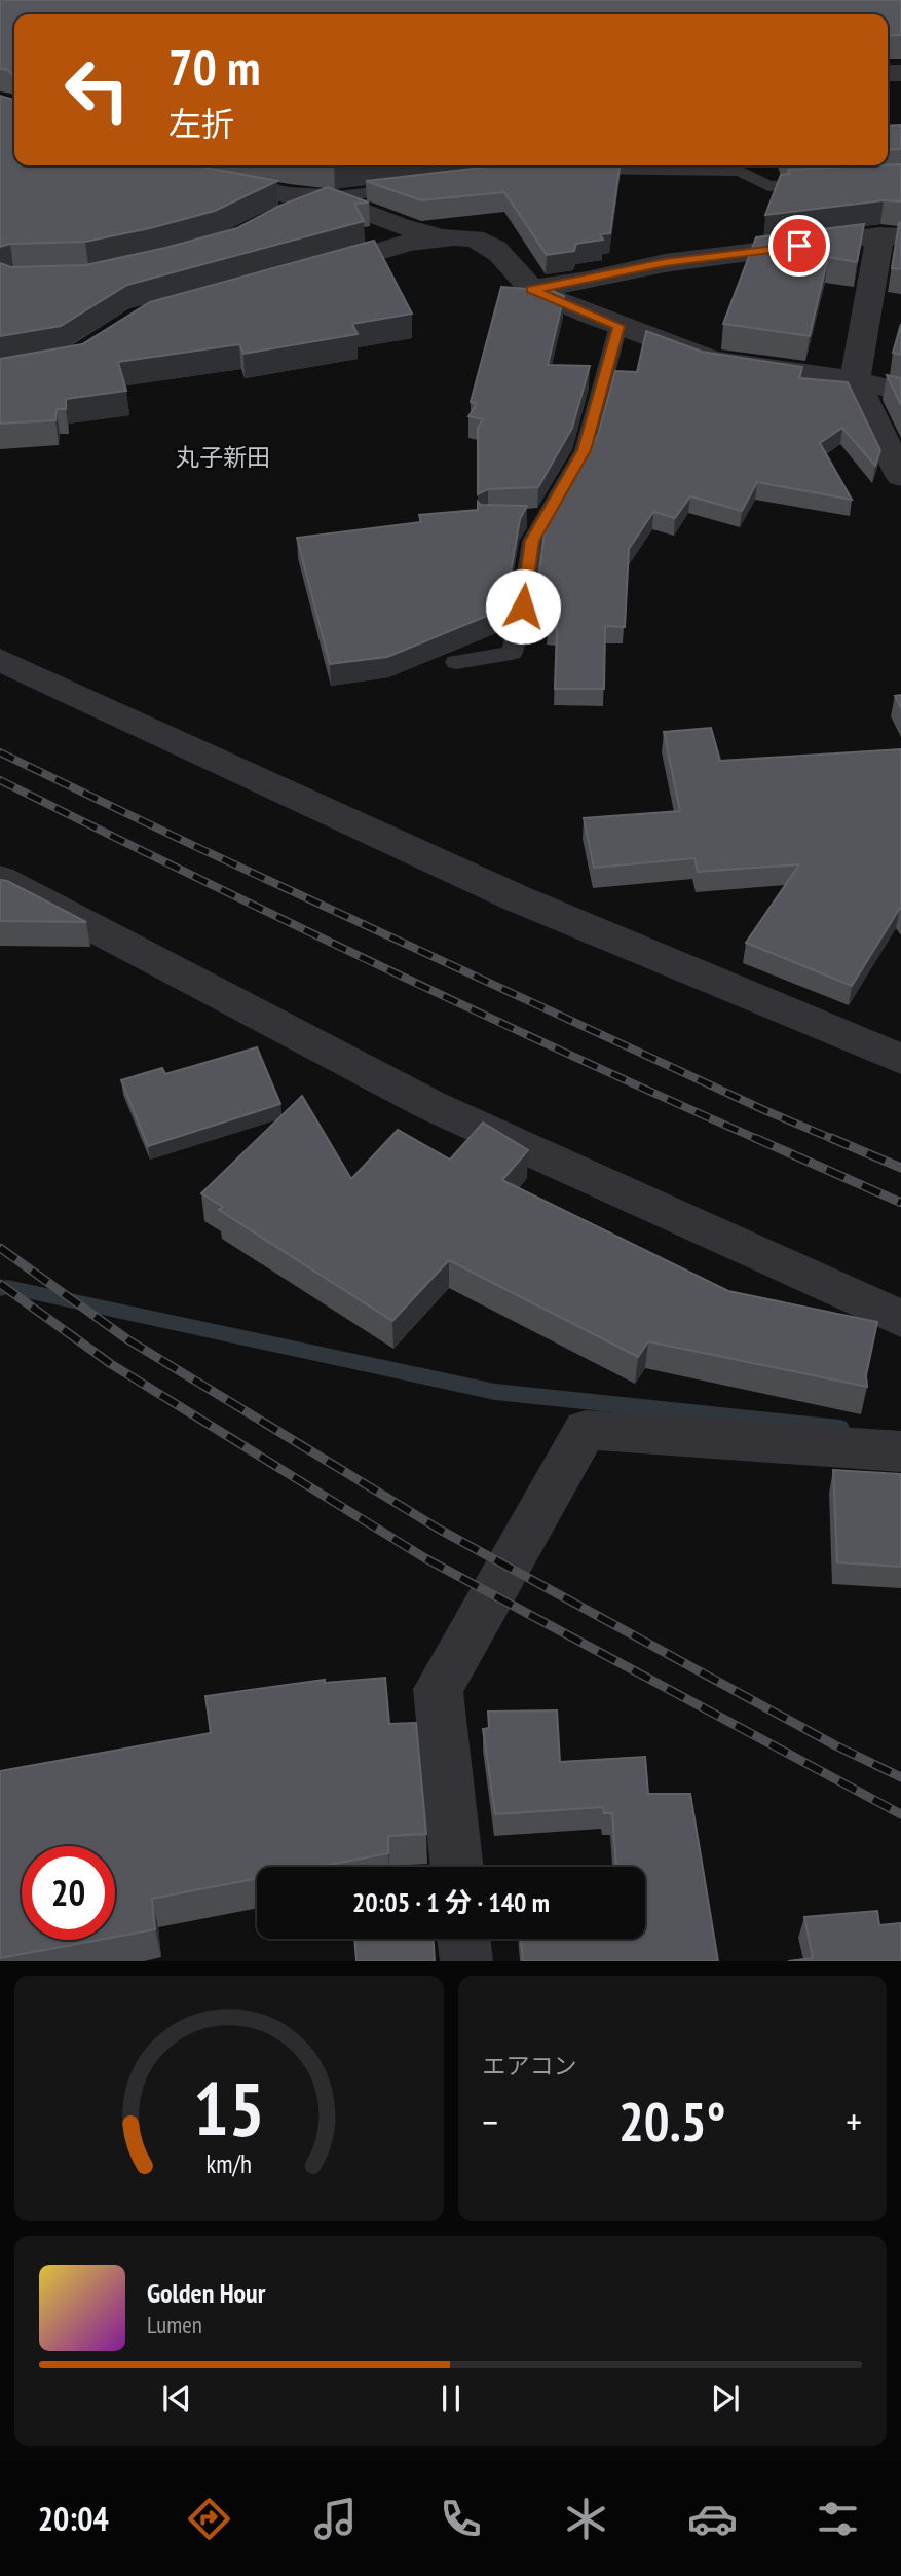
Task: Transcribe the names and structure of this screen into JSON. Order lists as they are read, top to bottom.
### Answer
{
  "districts": ["丸子新田"],
  "page": {
    "turn": ["70 m", "左折"],
    "limit": "20",
    "trip": "20:05 · 1 分 · 140 m",
    "tile": "エアコン",
    "heat": ["−", "20.5°", "+"],
    "song": ["Golden Hour", "Lumen"],
    "tabs": "20:04",
    "gauge": ["15", "km/h"]
  }
}
